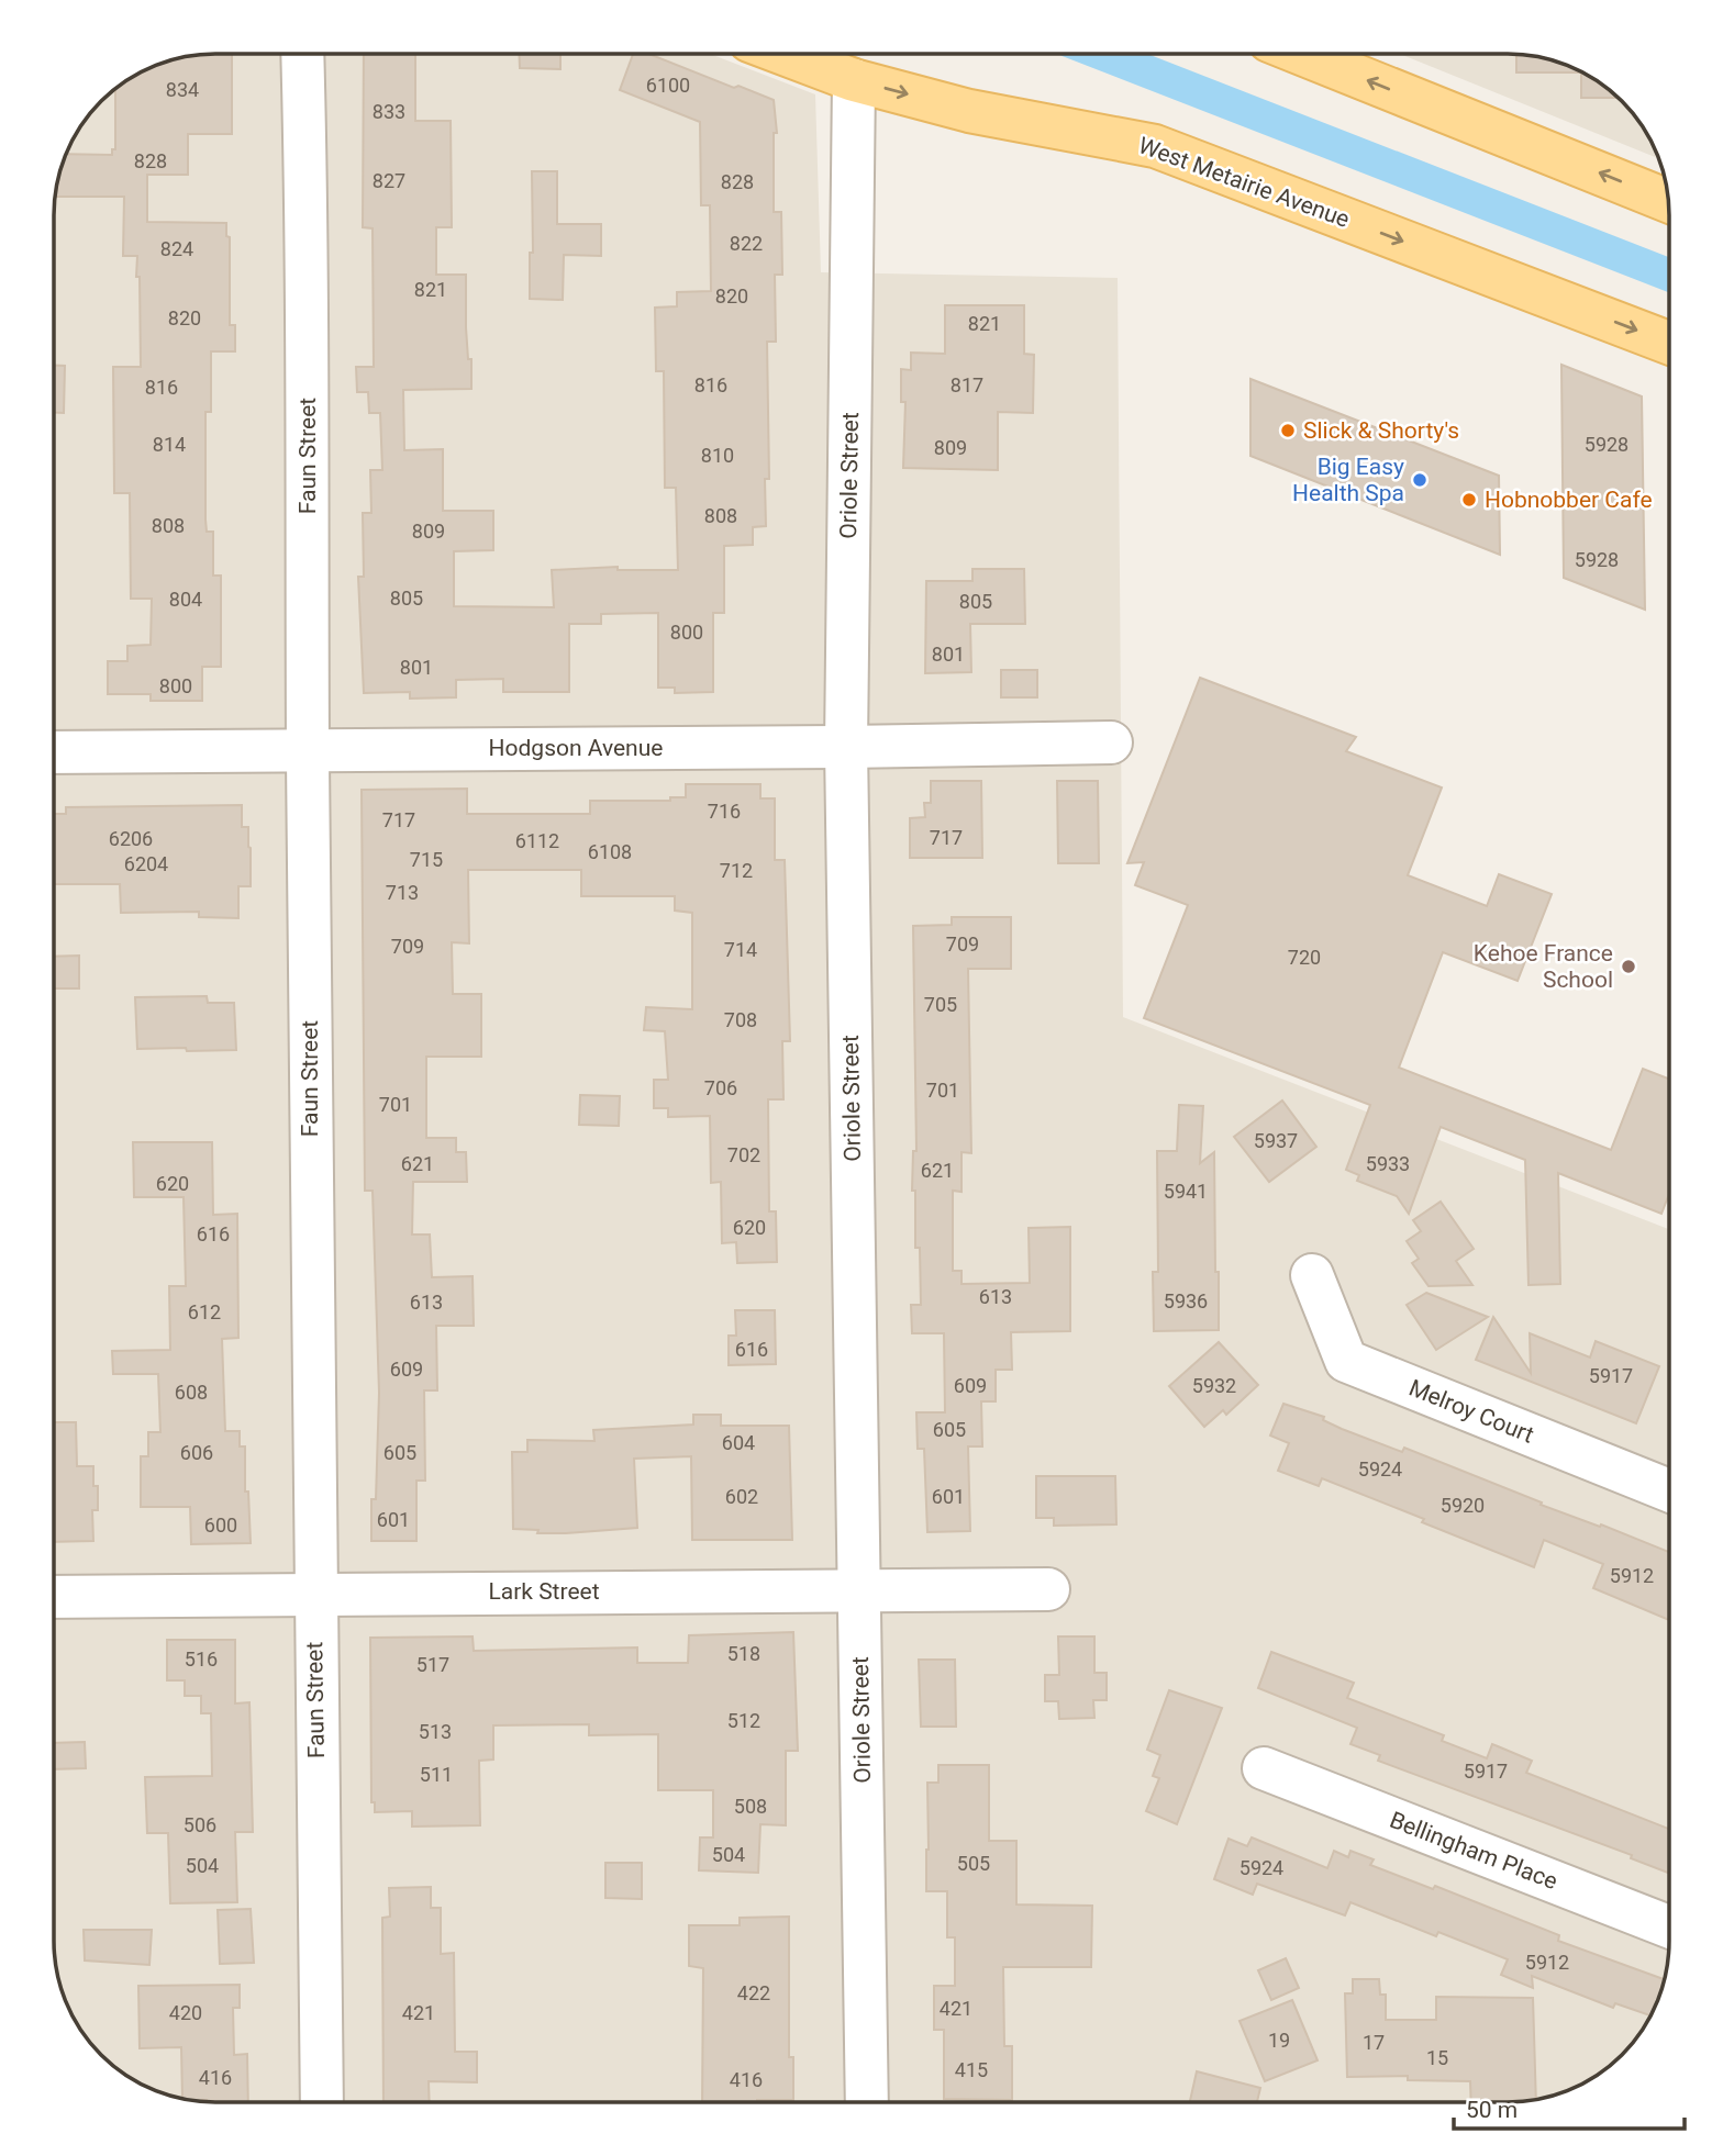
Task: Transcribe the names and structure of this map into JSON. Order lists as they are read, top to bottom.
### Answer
{
  "streets": {
    "main road": ["West Metairie Avenue"],
    "street": [
      "Faun Street",
      "Oriole Street",
      "Hodgson Avenue",
      "Melroy Court",
      "Lark Street",
      "Bellingham Place"
    ]
  },
  "crossings": [
    ["West Metairie Avenue", "Oriole Street"],
    ["Faun Street", "Hodgson Avenue"],
    ["Faun Street", "Lark Street"],
    ["Oriole Street", "Hodgson Avenue"],
    ["Oriole Street", "Lark Street"]
  ],
  "places": [
    "Slick & Shorty's",
    "Big Easy Health Spa",
    "Hobnobber Cafe",
    "Kehoe France School"
  ],
  "house_numbers": [
    "6100",
    "834",
    "833",
    "828",
    "827",
    "828",
    "822",
    "824",
    "821",
    "820",
    "820",
    "821",
    "816",
    "817",
    "816",
    "814",
    "5928",
    "809",
    "810",
    "808",
    "808",
    "809",
    "5928",
    "805",
    "804",
    "805",
    "800",
    "801",
    "801",
    "800",
    "716",
    "717",
    "717",
    "6206",
    "6112",
    "6108",
    "715",
    "6204",
    "712",
    "713",
    "709",
    "709",
    "714",
    "720",
    "705",
    "708",
    "706",
    "701",
    "701",
    "5937",
    "702",
    "621",
    "5933",
    "621",
    "620",
    "5941",
    "620",
    "616",
    "613",
    "5936",
    "613",
    "612",
    "616",
    "609",
    "5917",
    "609",
    "5932",
    "608",
    "605",
    "604",
    "606",
    "605",
    "5924",
    "602",
    "601",
    "5920",
    "601",
    "600",
    "5912",
    "518",
    "516",
    "517",
    "512",
    "513",
    "5917",
    "511",
    "508",
    "506",
    "504",
    "505",
    "504",
    "5924",
    "5912",
    "422",
    "421",
    "420",
    "421",
    "19",
    "17",
    "15",
    "415",
    "416",
    "416"
  ],
  "scale_bar": "50 m"
}
